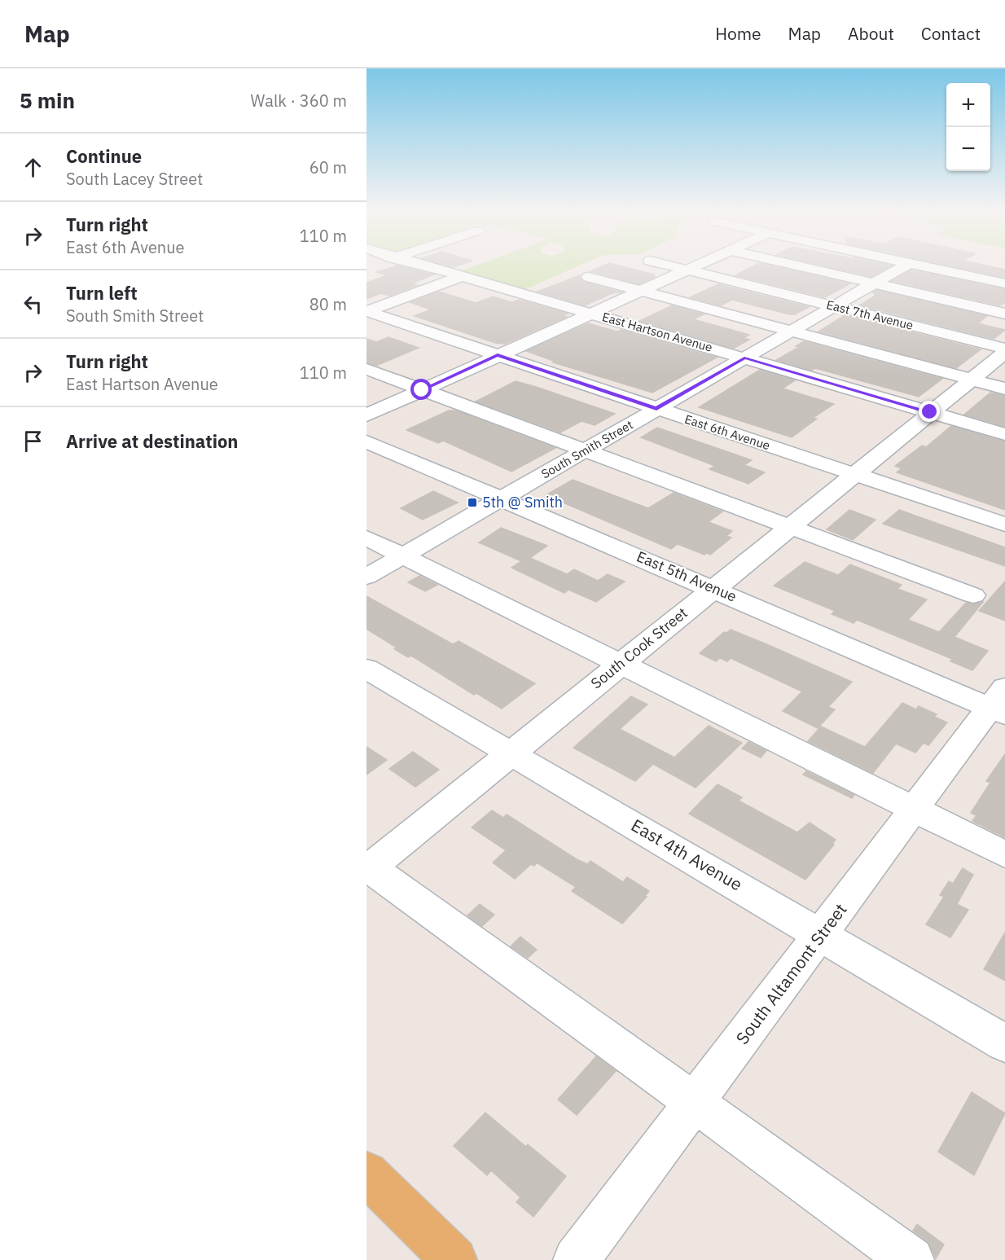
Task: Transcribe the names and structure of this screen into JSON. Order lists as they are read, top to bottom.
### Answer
{
  "streets": {
    "street": [
      "East 7th Avenue",
      "East Hartson Avenue",
      "East 6th Avenue",
      "South Smith Street",
      "East 5th Avenue",
      "South Cook Street",
      "East 4th Avenue",
      "South Altamont Street"
    ]
  },
  "crossings": [
    ["East 7th Avenue", "South Smith Street"],
    ["East Hartson Avenue", "South Smith Street"],
    ["East Hartson Avenue", "South Cook Street"],
    ["East 6th Avenue", "South Smith Street"],
    ["East 6th Avenue", "South Cook Street"],
    ["South Smith Street", "East 5th Avenue"],
    ["East 5th Avenue", "South Cook Street"],
    ["East 5th Avenue", "South Altamont Street"],
    ["South Cook Street", "East 4th Avenue"],
    ["East 4th Avenue", "South Altamont Street"]
  ],
  "places": {
    "transit": ["5th @ Smith"]
  },
  "page": {
    "header": "Map",
    "nav": [
      "Home",
      "Map",
      "About",
      "Contact"
    ],
    "heading": ["5 min", "Walk · 360 m"],
    "map_buttons": ["+", "−"],
    "list": [
      ["Continue", "South Lacey Street", "60 m"],
      ["Turn right", "East 6th Avenue", "110 m"],
      ["Turn left", "South Smith Street", "80 m"],
      ["Turn right", "East Hartson Avenue", "110 m"],
      "Arrive at destination"
    ]
  }
}
